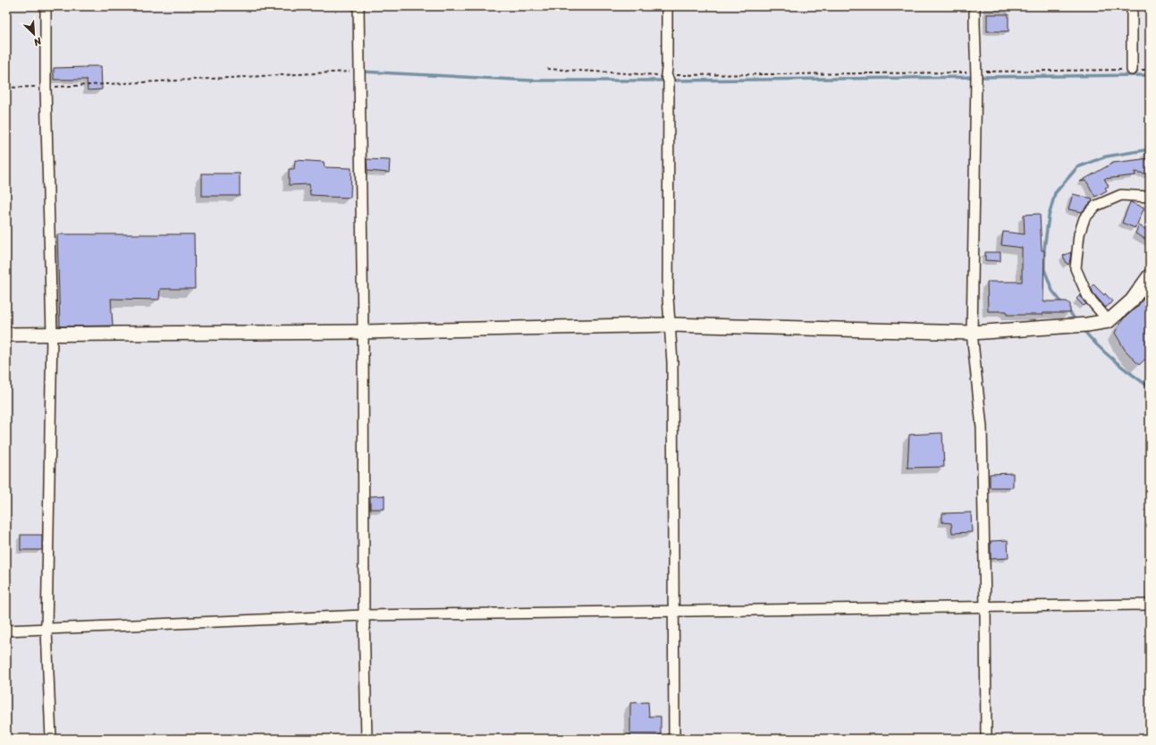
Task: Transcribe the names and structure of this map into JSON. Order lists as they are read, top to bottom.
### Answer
{
  "north": "bottom right"
}
